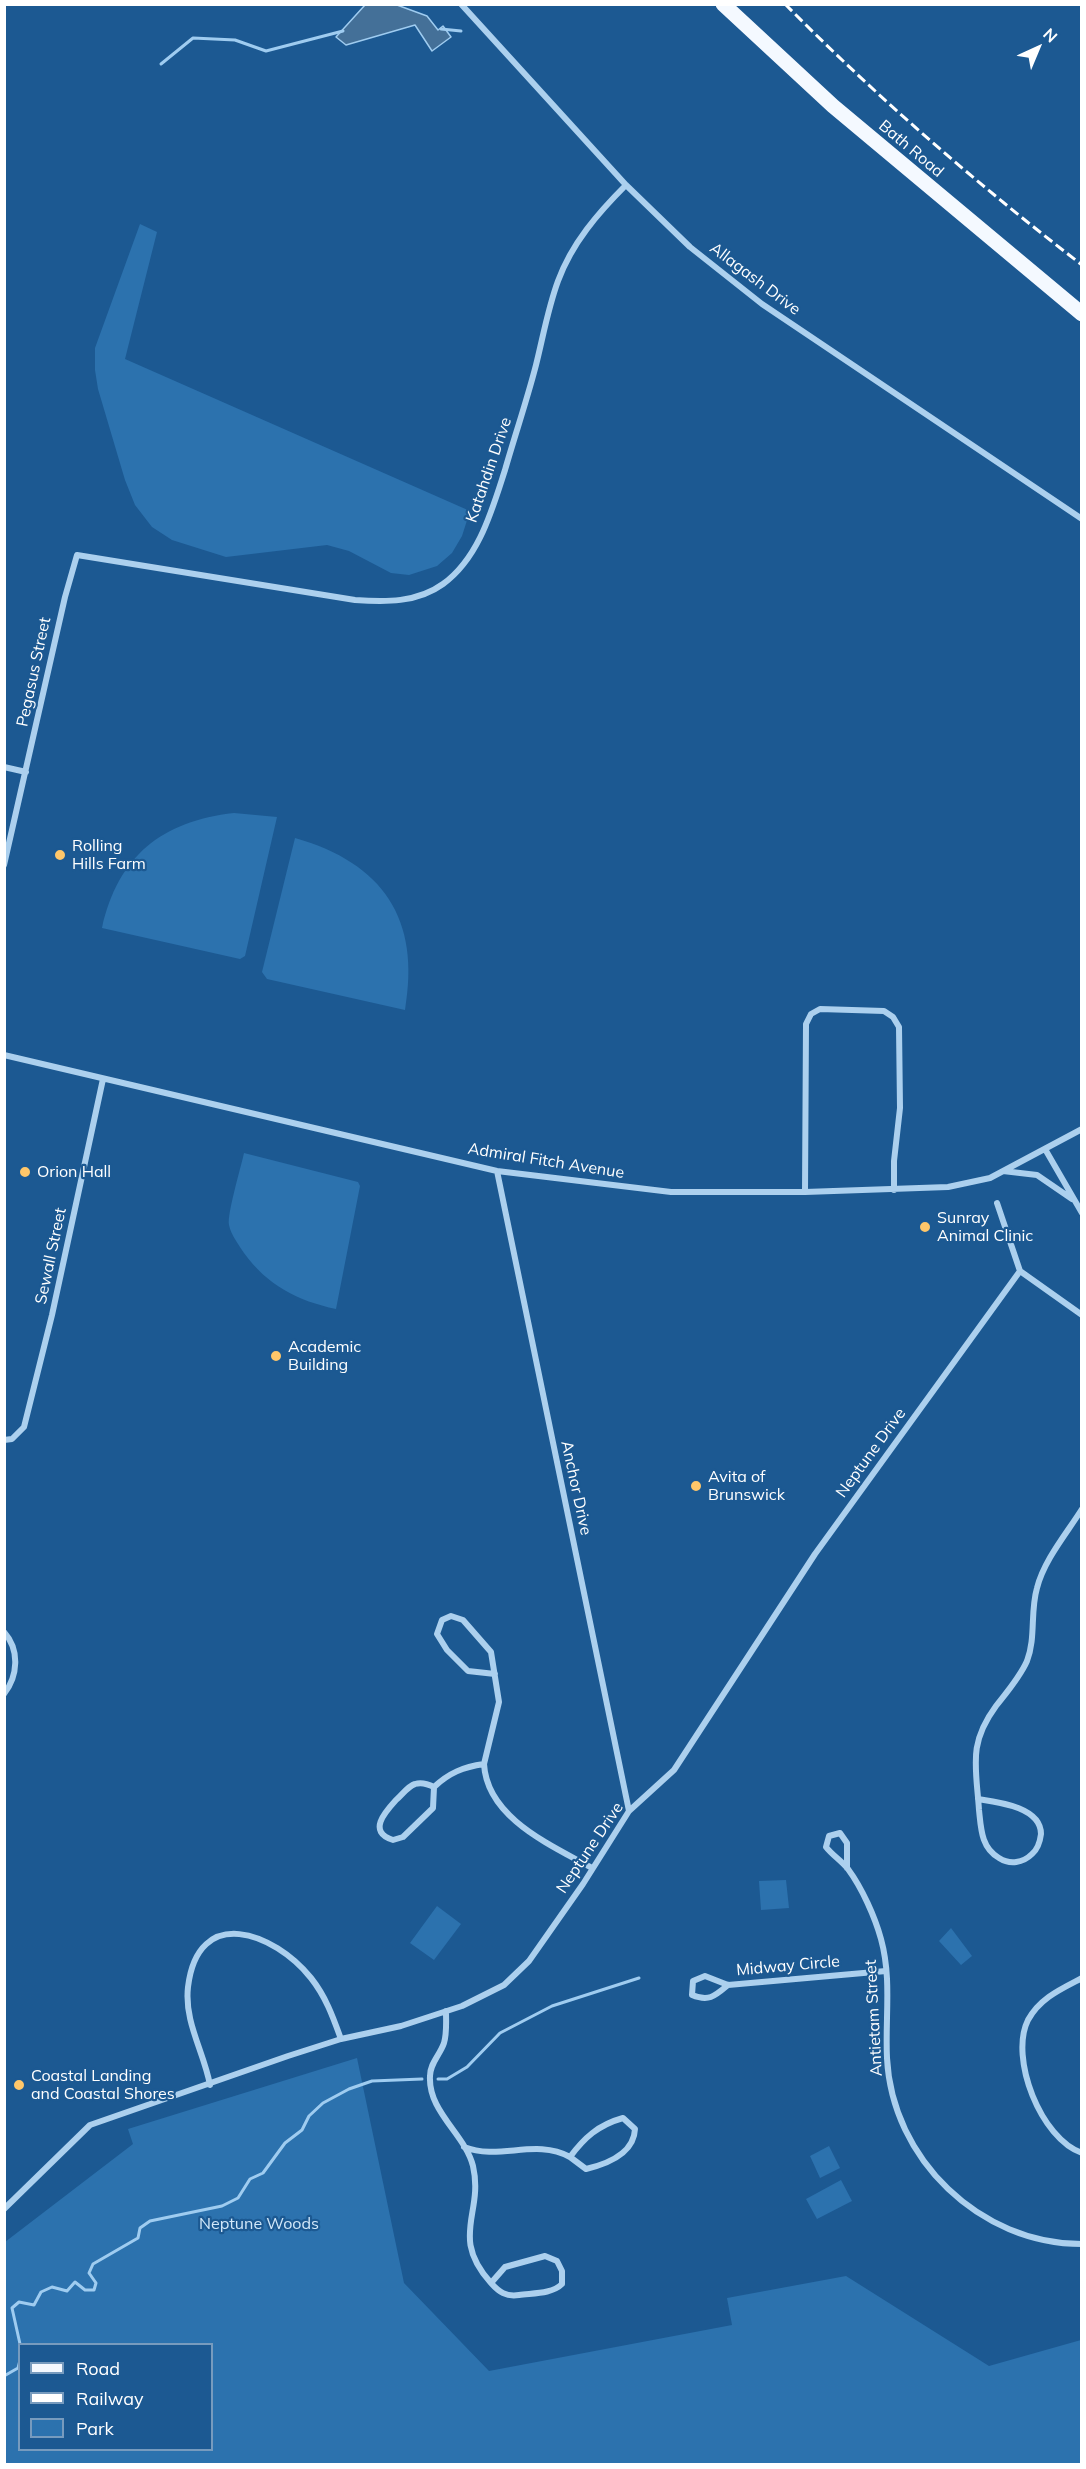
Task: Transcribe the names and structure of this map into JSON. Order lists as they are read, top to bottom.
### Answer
{
  "streets": {
    "main road": ["Bath Road"],
    "street": [
      "Allagash Drive",
      "Katahdin Drive",
      "Pegasus Street",
      "Admiral Fitch Avenue",
      "Sewall Street",
      "Neptune Drive",
      "Anchor Drive",
      "Midway Circle",
      "Antietam Street"
    ]
  },
  "crossings": [
    ["Allagash Drive", "Katahdin Drive"],
    ["Katahdin Drive", "Pegasus Street"],
    ["Admiral Fitch Avenue", "Sewall Street"],
    ["Admiral Fitch Avenue", "Anchor Drive"],
    ["Neptune Drive", "Anchor Drive"],
    ["Midway Circle", "Antietam Street"]
  ],
  "parks": ["Neptune Woods"],
  "places": [
    "Rolling Hills Farm",
    "Orion Hall",
    "Sunray Animal Clinic",
    "Academic Building",
    "Avita of Brunswick",
    "Coastal Landing and Coastal Shores"
  ],
  "legend": ["Road", "Railway", "Park"],
  "north": "top right"
}
